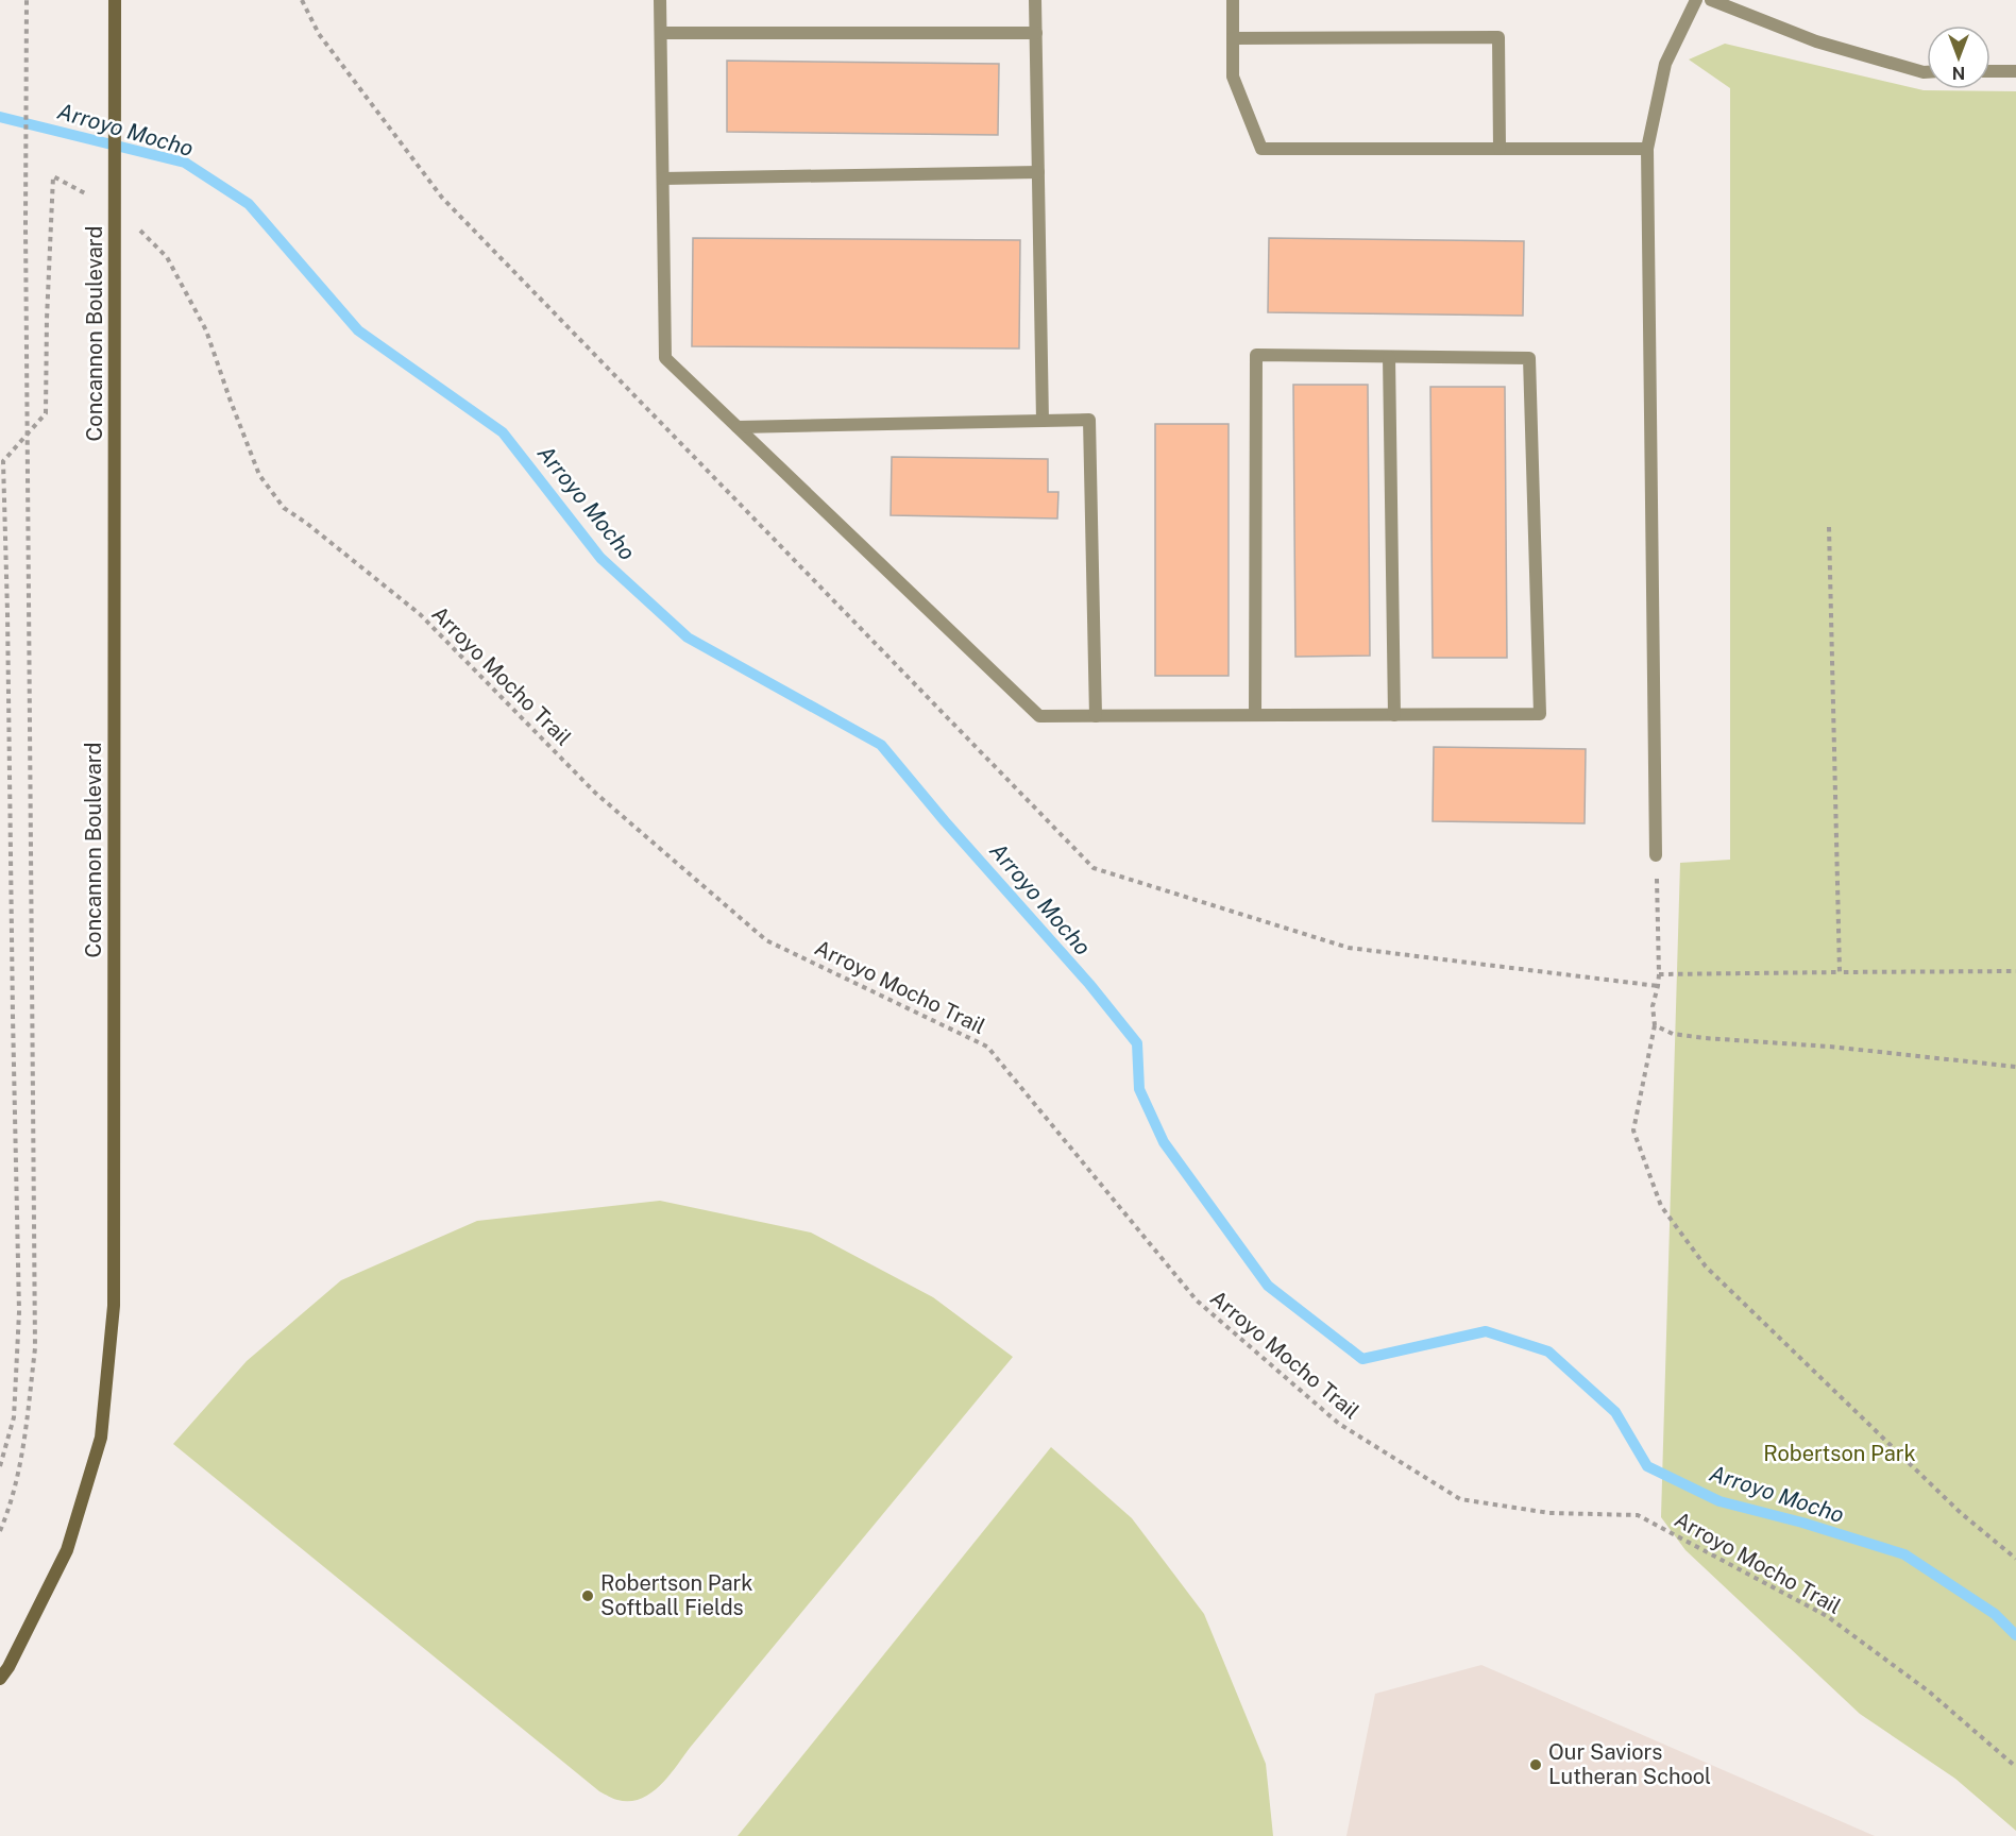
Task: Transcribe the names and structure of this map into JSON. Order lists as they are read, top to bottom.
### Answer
{
  "streets": {
    "main road": ["Concannon Boulevard"],
    "path": ["Arroyo Mocho Trail"]
  },
  "water": ["Arroyo Mocho"],
  "parks": ["Robertson Park"],
  "places": ["Robertson Park Softball Fields", "Our Saviors Lutheran School"],
  "north": "bottom"
}
